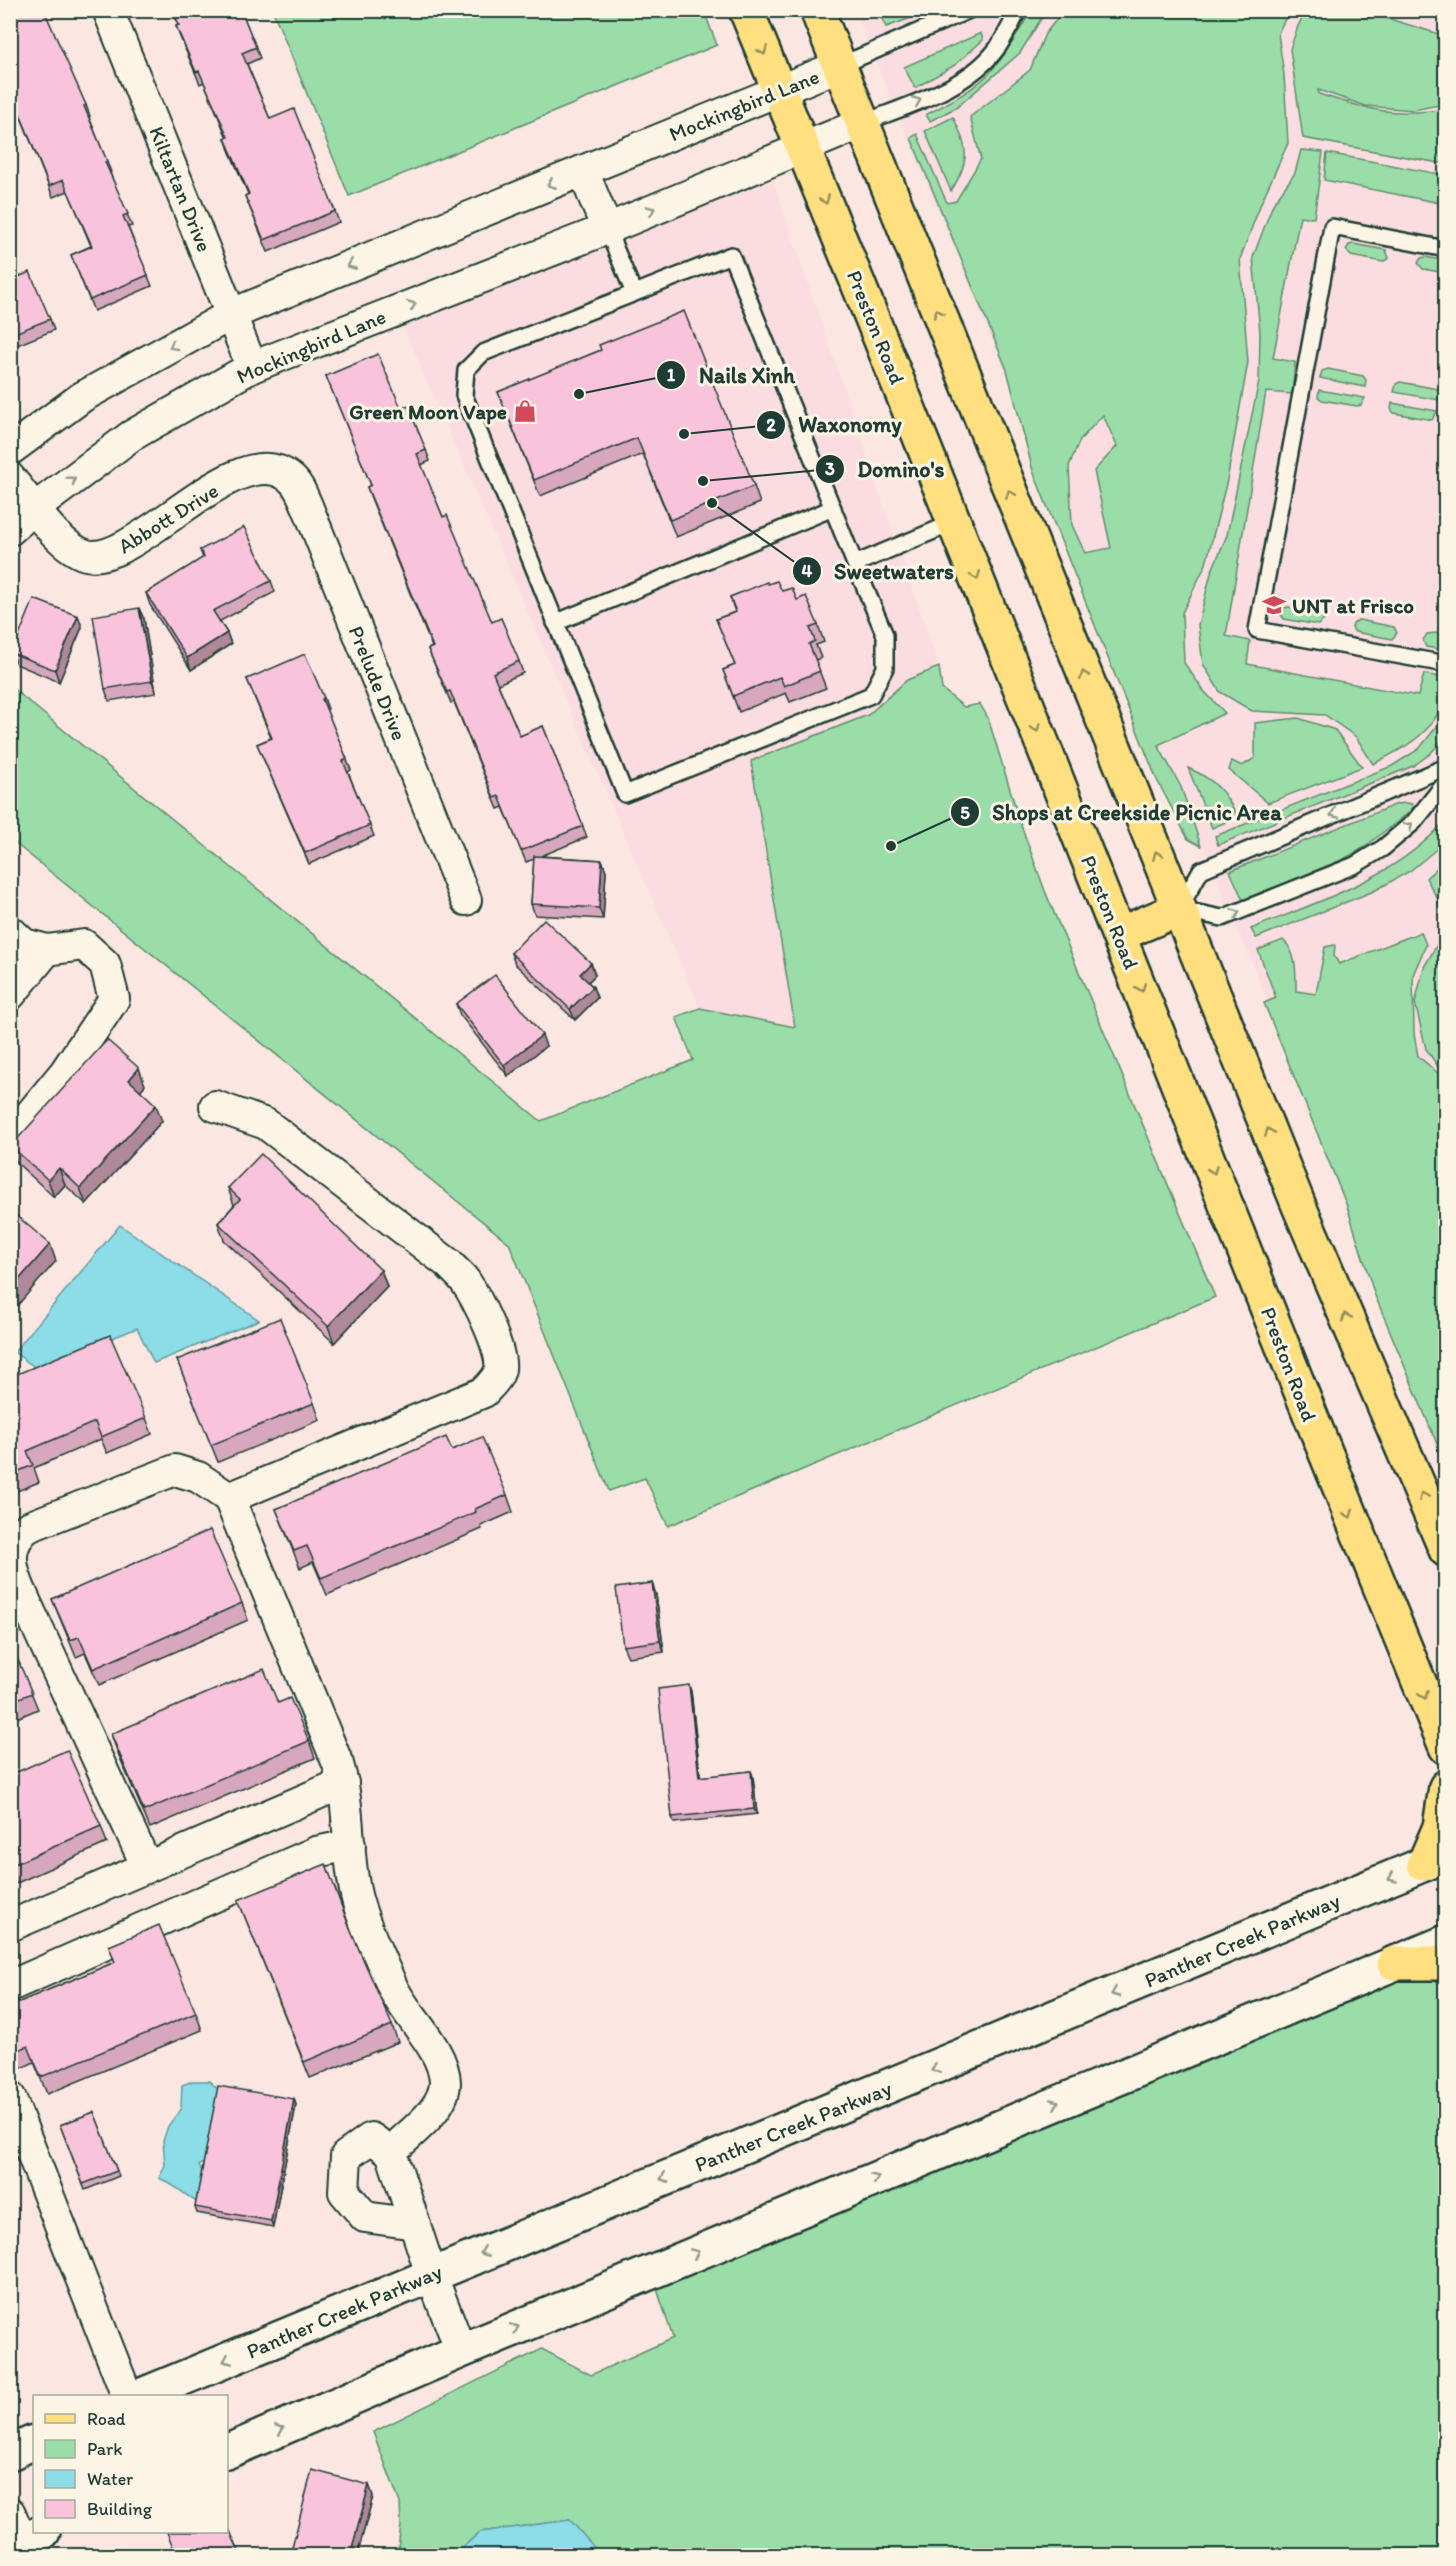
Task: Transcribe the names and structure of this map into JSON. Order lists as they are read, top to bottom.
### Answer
{
  "streets": {
    "main road": ["Preston Road", "Panther Creek Parkway"],
    "street": [
      "Mockingbird Lane",
      "Kiltartan Drive",
      "Abbott Drive",
      "Prelude Drive"
    ]
  },
  "crossings": [
    ["Mockingbird Lane", "Kiltartan Drive"],
    ["Mockingbird Lane", "Preston Road"],
    ["Mockingbird Lane", "Abbott Drive"],
    ["Abbott Drive", "Prelude Drive"]
  ],
  "places": {
    "other": [
      "Nails Xinh",
      "Waxonomy",
      "Domino's",
      "Sweetwaters",
      "Shops at Creekside Picnic Area"
    ],
    "shop": ["Green Moon Vape"],
    "school or university": ["UNT at Frisco"]
  },
  "legend": [
    "Road",
    "Park",
    "Water",
    "Building"
  ]
}
